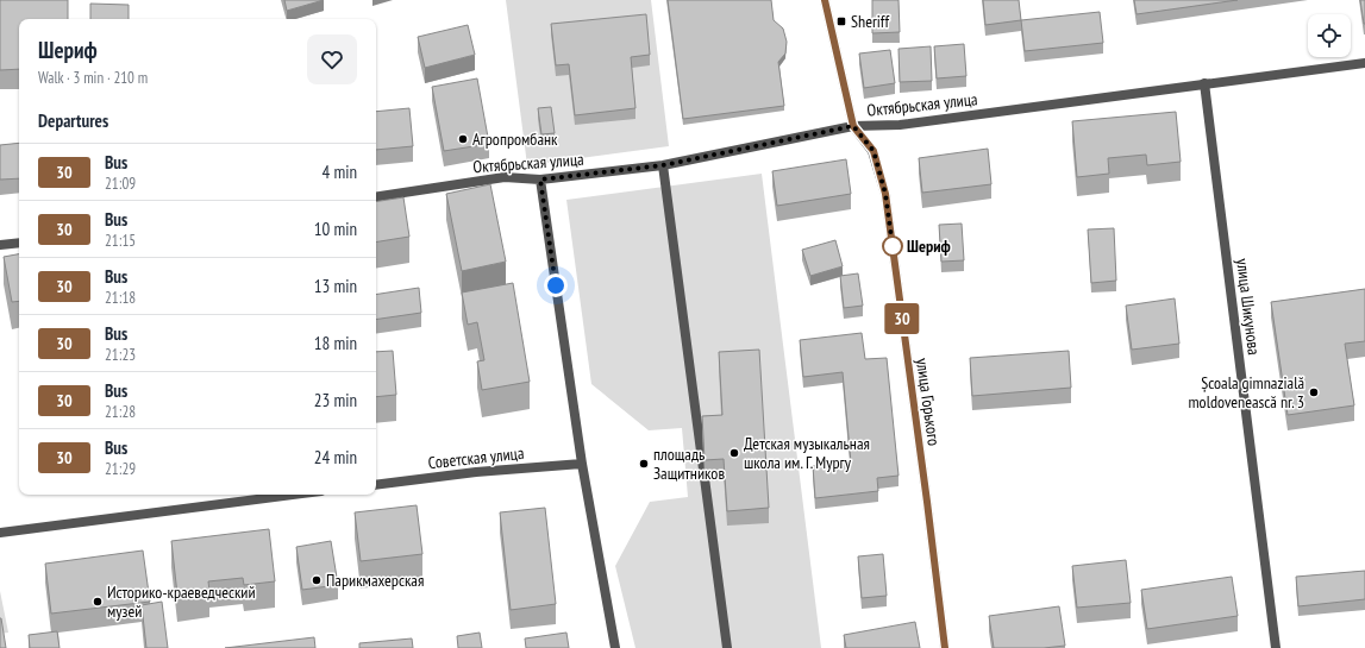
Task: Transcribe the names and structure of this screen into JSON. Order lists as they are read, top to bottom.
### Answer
{
  "streets": {
    "street": [
      "Октябрьская улица",
      "улица Шикунова",
      "улица Горького",
      "Советская улица"
    ]
  },
  "crossings": [
    ["Октябрьская улица", "улица Шикунова"],
    ["Октябрьская улица", "улица Горького"]
  ],
  "places": {
    "transit": ["Sheriff"],
    "other": [
      "Агропромбанк",
      "Шериф",
      "Școala gimnazială moldovenească nr. 3",
      "Детская музыкальная школа им. Г. Мургу",
      "площадь Защитников",
      "Парикмахерская",
      "Историко-краеведческий музей"
    ]
  },
  "lines": ["bus line 30"],
  "page": {
    "on_map": "30",
    "heading": [
      ["Шериф", "Walk · 3 min · 210 m"],
      "Departures"
    ],
    "list": [
      {
        "mark": "30",
        "name": "Bus",
        "note": "21:09",
        "value": "4 min"
      },
      {
        "mark": "30",
        "name": "Bus",
        "note": "21:15",
        "value": "10 min"
      },
      {
        "mark": "30",
        "name": "Bus",
        "note": "21:18",
        "value": "13 min"
      },
      {
        "mark": "30",
        "name": "Bus",
        "note": "21:23",
        "value": "18 min"
      },
      {
        "mark": "30",
        "name": "Bus",
        "note": "21:28",
        "value": "23 min"
      },
      {
        "mark": "30",
        "name": "Bus",
        "note": "21:29",
        "value": "24 min"
      }
    ]
  }
}
